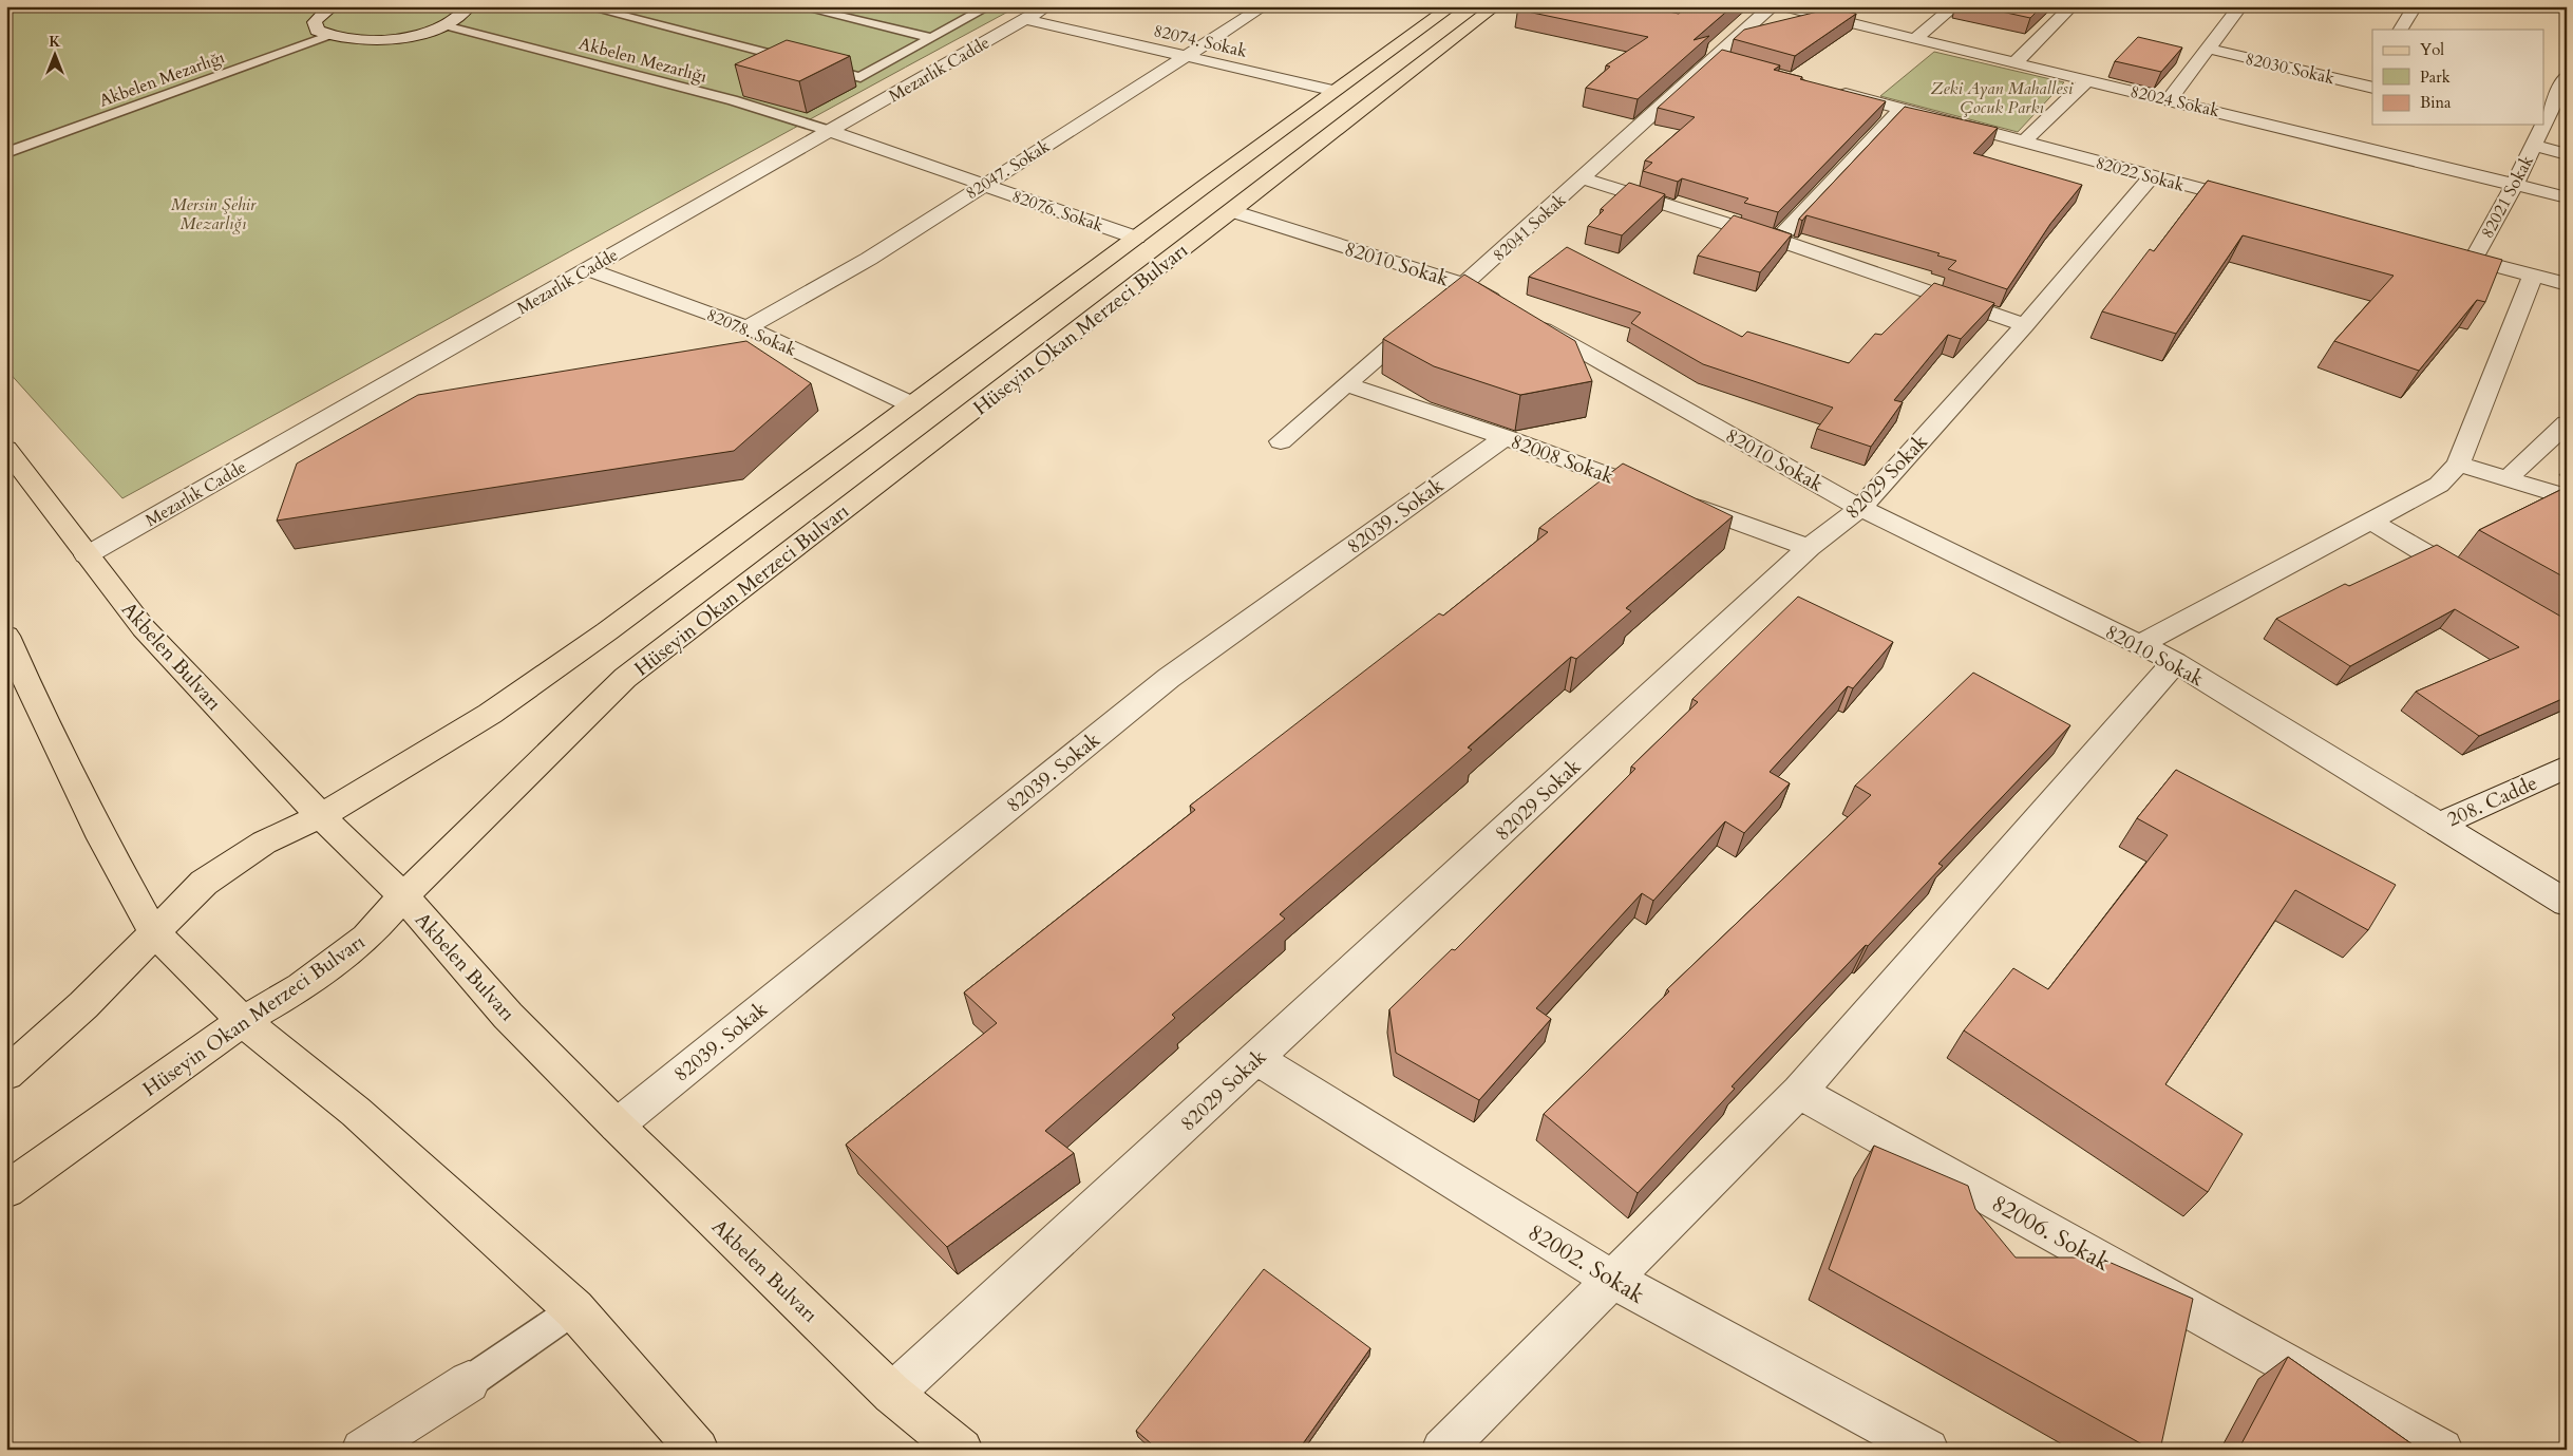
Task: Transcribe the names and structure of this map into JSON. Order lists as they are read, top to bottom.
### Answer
{
  "streets": {
    "main road": ["Hüseyin Okan Merzeci Bulvarı", "Akbelen Bulvarı"],
    "street": [
      "82074. Sokak",
      "82030 Sokak",
      "Mezarlık Cadde",
      "82024 Sokak",
      "82047. Sokak",
      "82022 Sokak",
      "82021 Sokak",
      "82076. Sokak",
      "82041 Sokak",
      "82010 Sokak",
      "82078. Sokak",
      "82008 Sokak",
      "82029 Sokak",
      "82039. Sokak",
      "208. Cadde",
      "82006. Sokak",
      "82002. Sokak"
    ],
    "lane": ["Akbelen Mezarlığı"]
  },
  "crossings": [
    ["82074. Sokak", "Mezarlık Cadde"],
    ["82074. Sokak", "82047. Sokak"],
    ["82074. Sokak", "Hüseyin Okan Merzeci Bulvarı"],
    ["Akbelen Mezarlığı", "Mezarlık Cadde"],
    ["Akbelen Mezarlığı", "82076. Sokak"],
    ["Mezarlık Cadde", "82076. Sokak"],
    ["Mezarlık Cadde", "82078. Sokak"],
    ["Mezarlık Cadde", "Akbelen Bulvarı"],
    ["82024 Sokak", "82021 Sokak"],
    ["82047. Sokak", "82076. Sokak"],
    ["82047. Sokak", "82078. Sokak"],
    ["82022 Sokak", "82029 Sokak"],
    ["82076. Sokak", "Hüseyin Okan Merzeci Bulvarı"],
    ["82041 Sokak", "82010 Sokak"],
    ["82010 Sokak", "Hüseyin Okan Merzeci Bulvarı"],
    ["82010 Sokak", "82029 Sokak"],
    ["82010 Sokak", "208. Cadde"],
    ["Hüseyin Okan Merzeci Bulvarı", "82078. Sokak"],
    ["Hüseyin Okan Merzeci Bulvarı", "Akbelen Bulvarı"],
    ["82008 Sokak", "82029 Sokak"],
    ["82008 Sokak", "82039. Sokak"],
    ["82029 Sokak", "Akbelen Bulvarı"],
    ["82029 Sokak", "82002. Sokak"],
    ["82039. Sokak", "Akbelen Bulvarı"]
  ],
  "parks": ["Zeki Ayan Mahallesi Çocuk Parkı", "Mersin Şehir Mezarlığı"],
  "legend": ["Yol", "Park", "Bina"],
  "north": "top"
}
